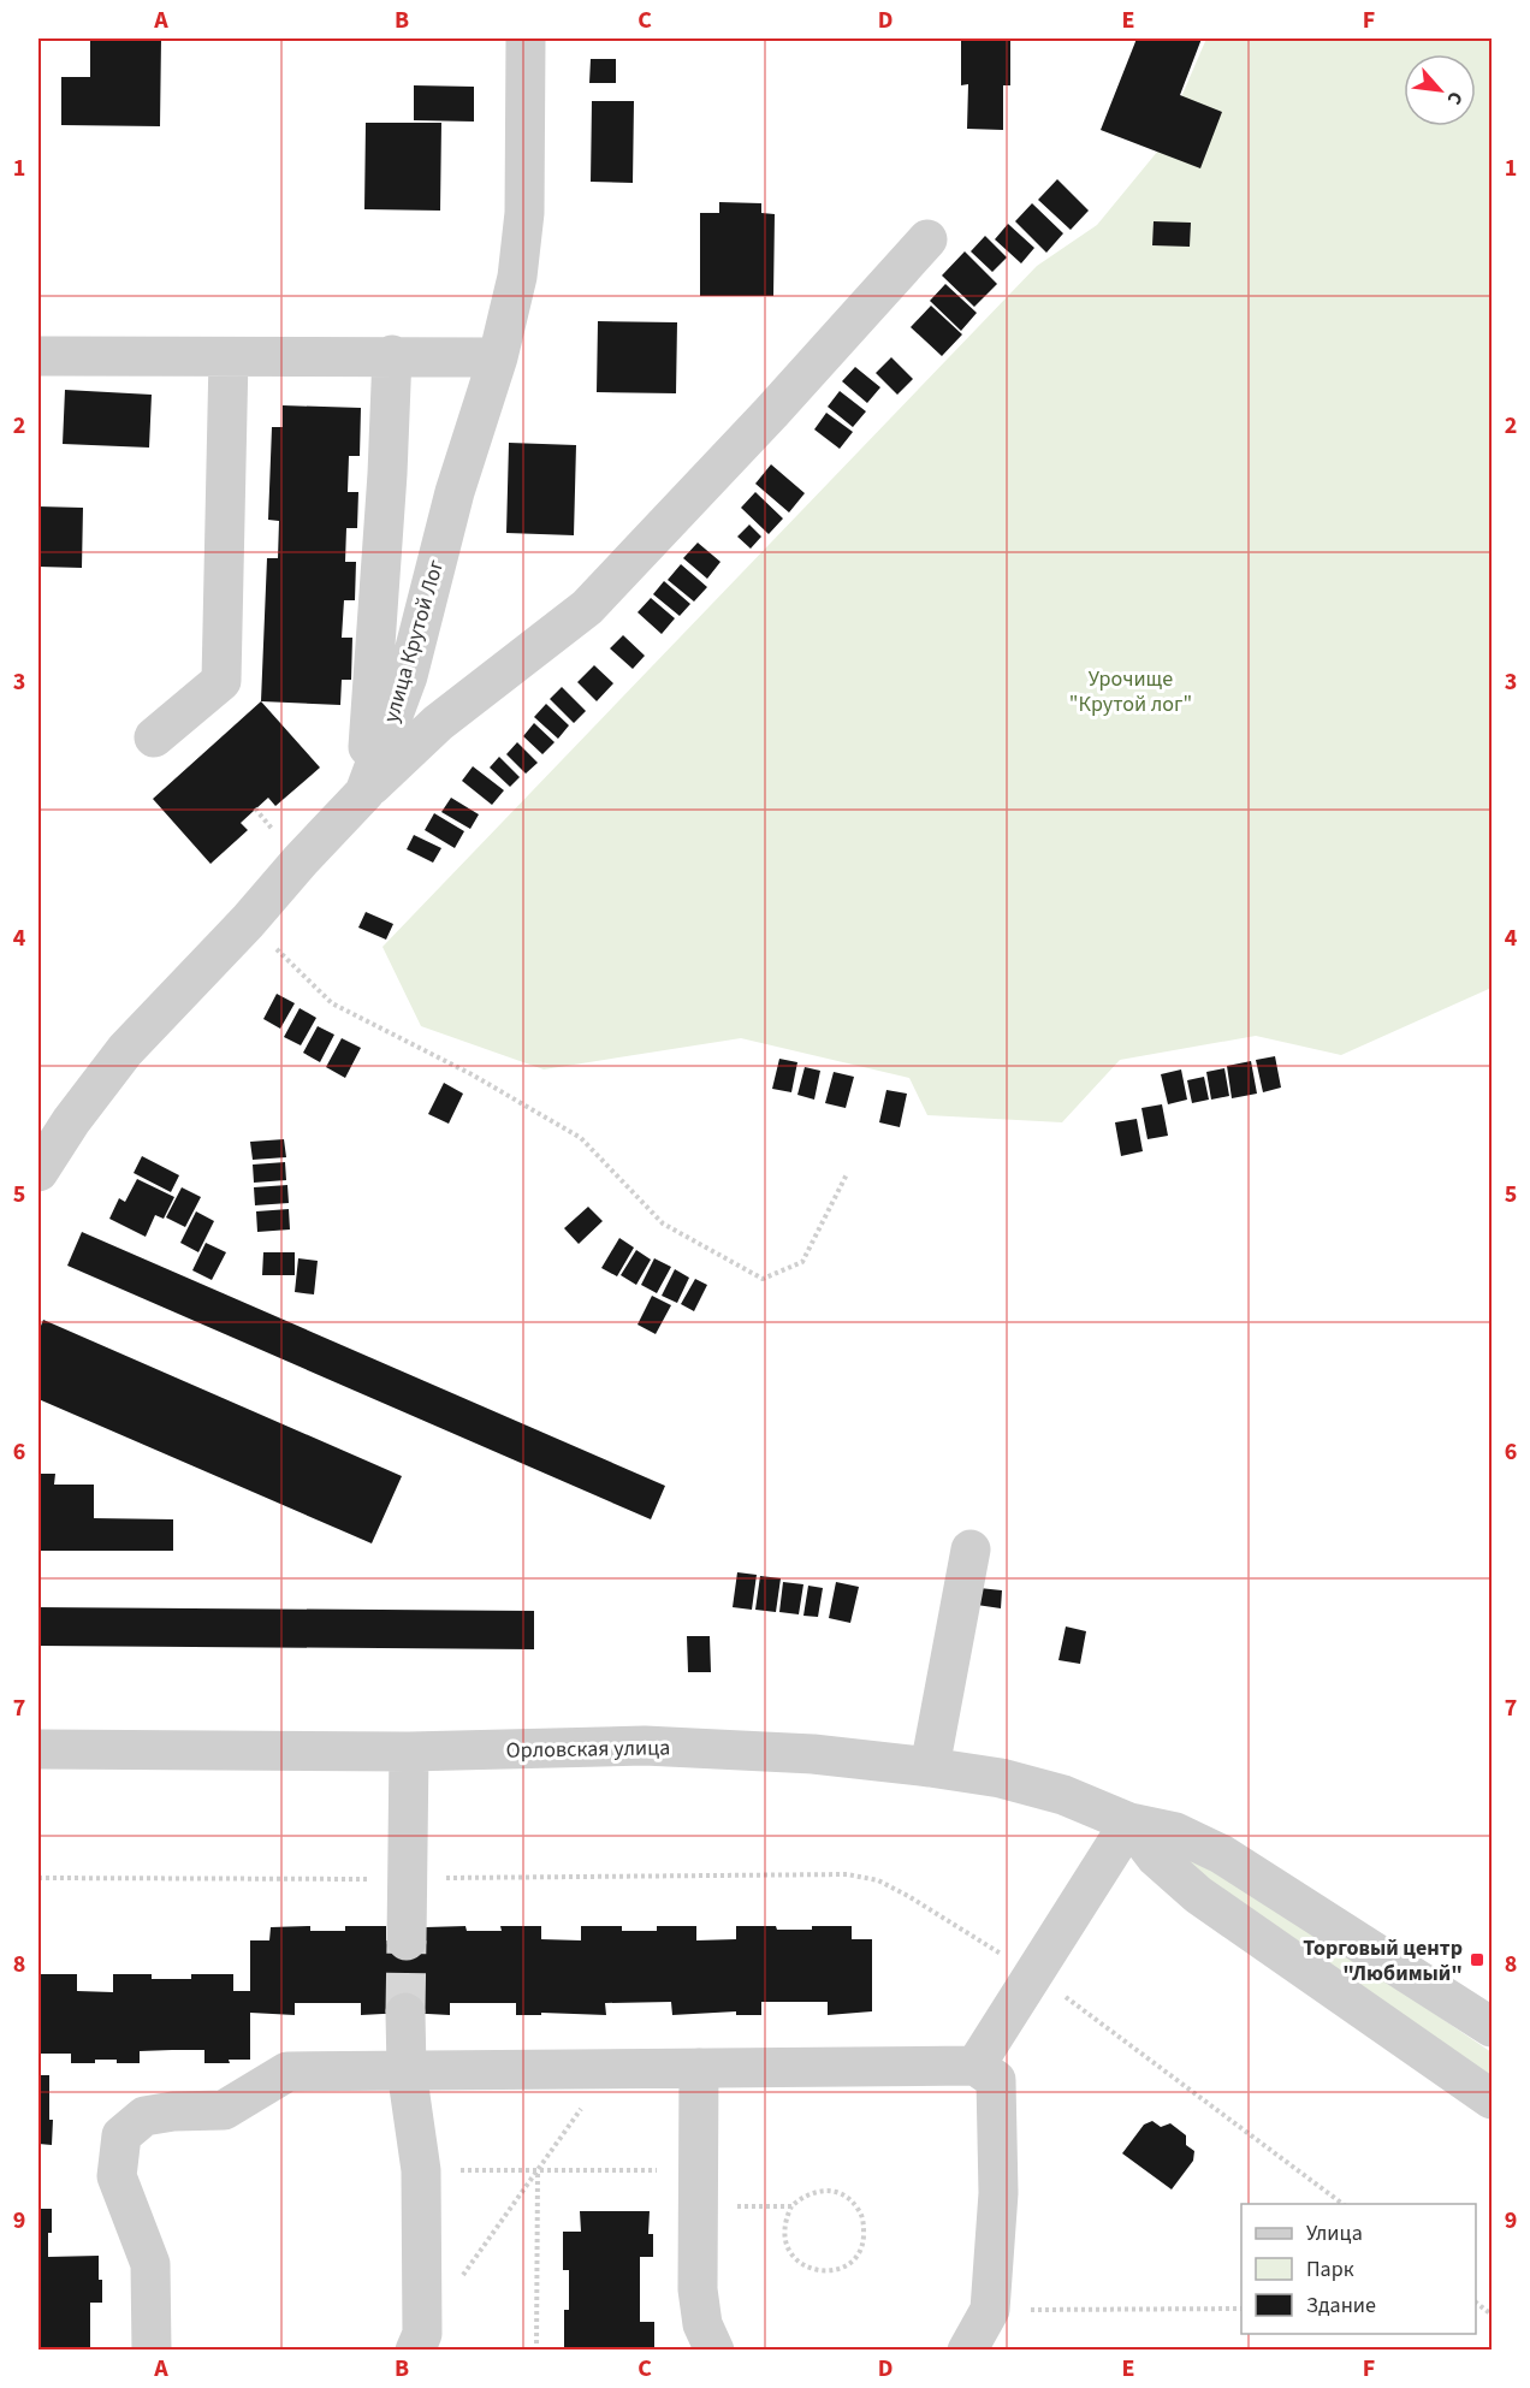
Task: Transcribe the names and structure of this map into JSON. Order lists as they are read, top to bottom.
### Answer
{
  "streets": {
    "street": ["улица Крутой Лог", "Орловская улица"]
  },
  "parks": ["Урочище \"Крутой лог\""],
  "places": {
    "transit": ["Торговый центр \"Любимый\""]
  },
  "legend": ["Улица", "Парк", "Здание"],
  "north": "bottom right",
  "grid": {
    "columns": [
      "A",
      "B",
      "C",
      "D",
      "E",
      "F"
    ],
    "rows": [
      "1",
      "2",
      "3",
      "4",
      "5",
      "6",
      "7",
      "8",
      "9"
    ]
  }
}
